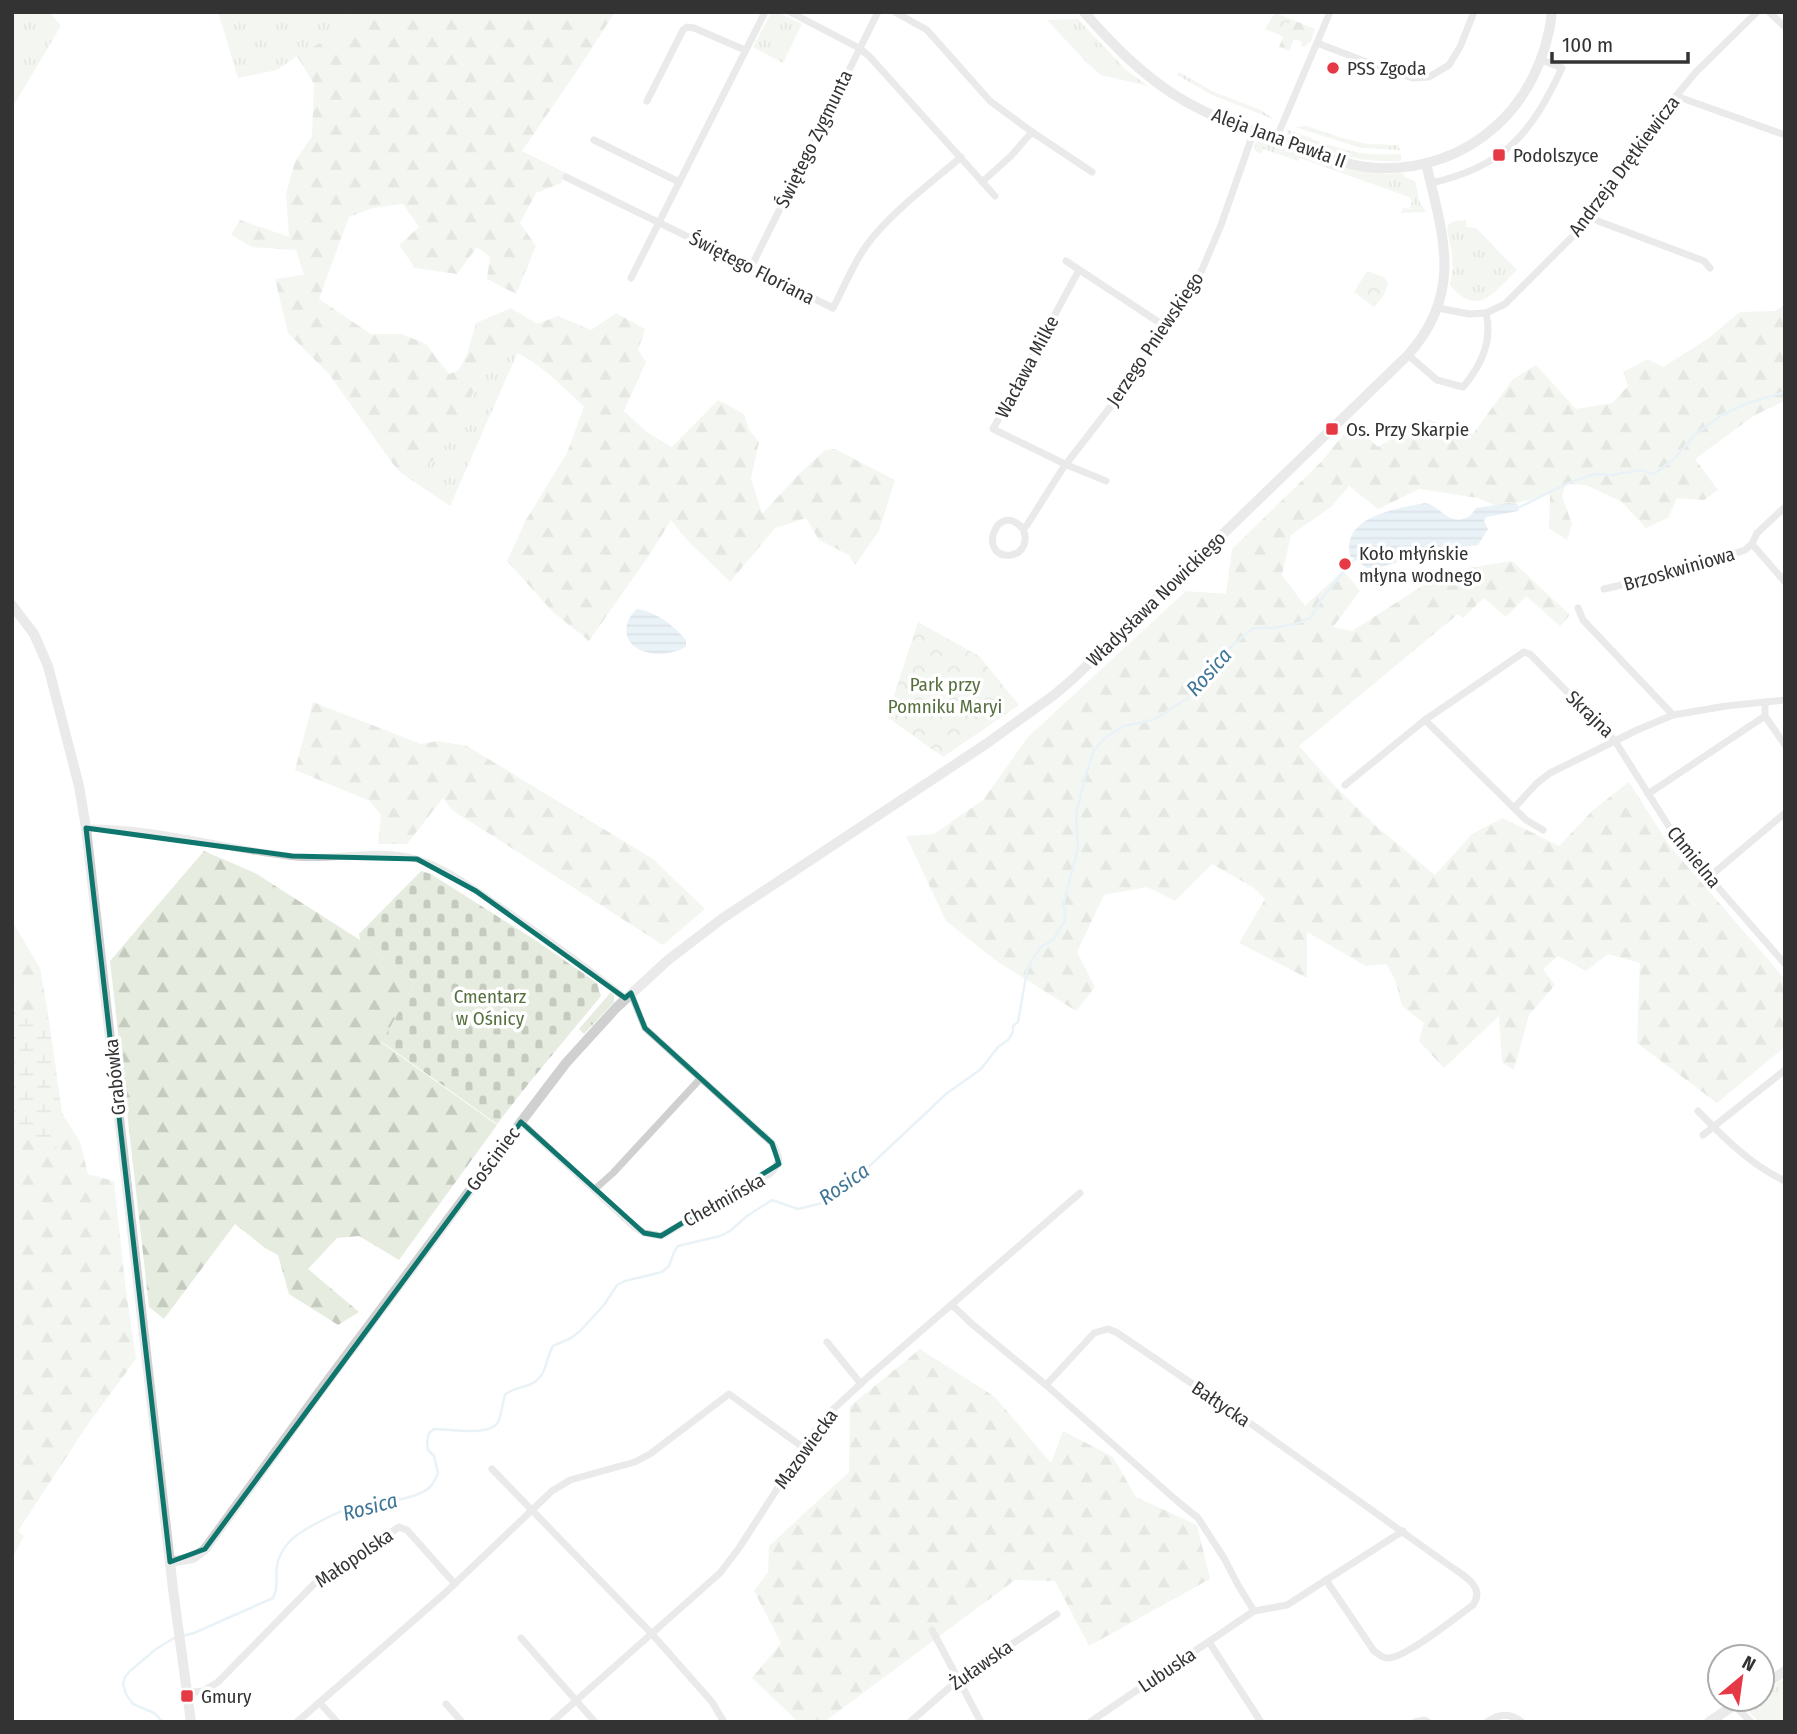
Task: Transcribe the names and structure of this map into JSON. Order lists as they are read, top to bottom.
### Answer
{
  "streets": {
    "street": [
      "Aleja Jana Pawła II",
      "Świętego Zygmunta",
      "Andrzeja Drętkiewicza",
      "Świętego Floriana",
      "Jerzego Pniewskiego",
      "Wacława Milke",
      "Brzoskwiniowa",
      "Władysława Nowickiego",
      "Skrajna",
      "Chmielna",
      "Grabówka",
      "Gościniec",
      "Chełmińska",
      "Bałtycka",
      "Mazowiecka",
      "Małopolska",
      "Żuławska",
      "Lubuska"
    ]
  },
  "crossings": [
    ["Aleja Jana Pawła II", "Jerzego Pniewskiego"],
    ["Aleja Jana Pawła II", "Władysława Nowickiego"],
    ["Świętego Zygmunta", "Świętego Floriana"],
    ["Jerzego Pniewskiego", "Wacława Milke"],
    ["Władysława Nowickiego", "Gościniec"],
    ["Skrajna", "Chmielna"],
    ["Grabówka", "Gościniec"],
    ["Grabówka", "Małopolska"],
    ["Gościniec", "Chełmińska"]
  ],
  "water": ["Rosica"],
  "parks": ["Park przy Pomniku Maryi", "Cmentarz w Ośnicy"],
  "places": {
    "other": ["PSS Zgoda", "Koło młyńskie młyna wodnego"],
    "transit": ["Podolszyce", "Os. Przy Skarpie", "Gmury"]
  },
  "scale_bar": "100 m",
  "north": "top right"
}
